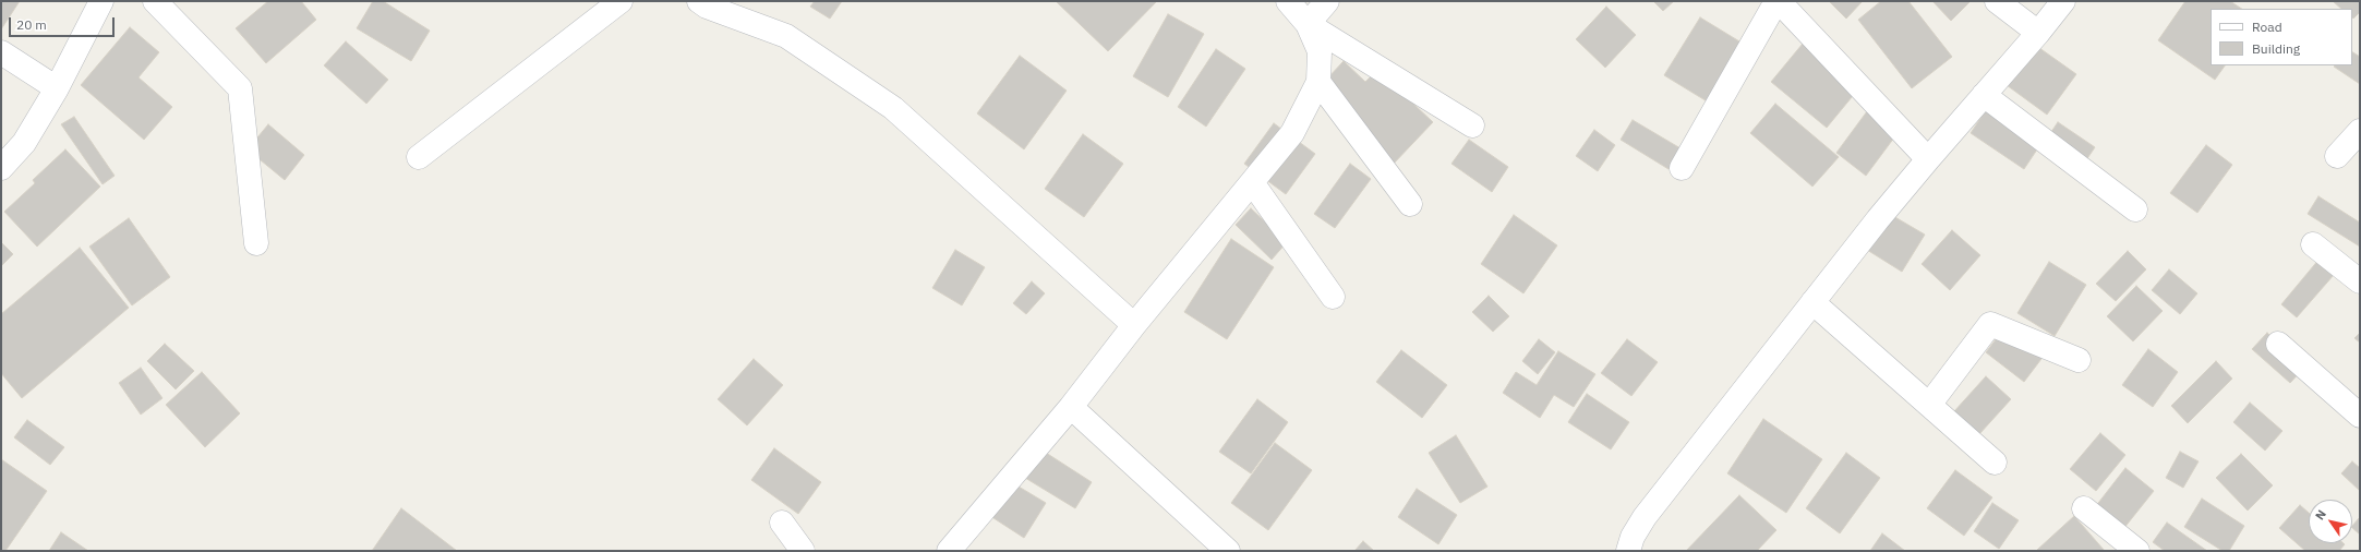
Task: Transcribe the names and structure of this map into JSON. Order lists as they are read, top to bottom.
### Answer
{
  "legend": ["Road", "Building"],
  "scale_bar": "20 m",
  "north": "top left"
}
